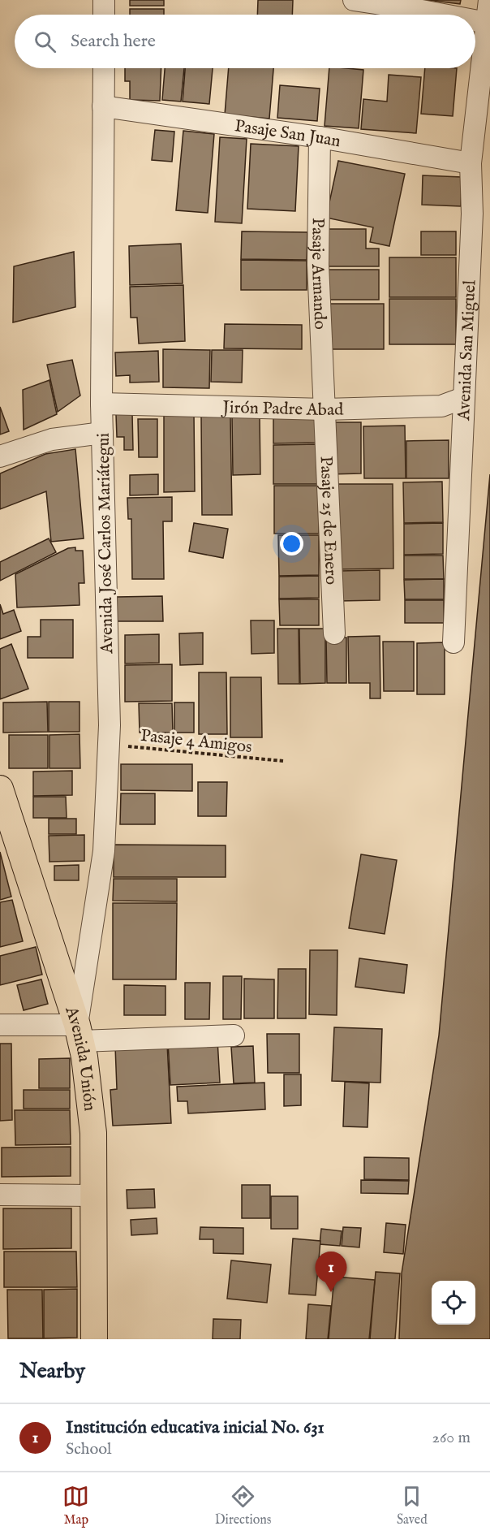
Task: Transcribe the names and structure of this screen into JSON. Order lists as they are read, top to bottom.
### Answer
{
  "streets": {
    "main road": ["Avenida Unión"],
    "street": [
      "Pasaje San Juan",
      "Pasaje Armando",
      "Avenida San Miguel",
      "Jirón Padre Abad",
      "Pasaje 25 de Enero",
      "Avenida José Carlos Mariátegui"
    ],
    "path": ["Pasaje 4 Amigos"]
  },
  "crossings": [
    ["Pasaje San Juan", "Pasaje Armando"],
    ["Pasaje San Juan", "Avenida San Miguel"],
    ["Pasaje San Juan", "Avenida José Carlos Mariátegui"],
    ["Pasaje Armando", "Jirón Padre Abad"],
    ["Pasaje Armando", "Pasaje 25 de Enero"],
    ["Avenida San Miguel", "Jirón Padre Abad"],
    ["Jirón Padre Abad", "Pasaje 25 de Enero"],
    ["Jirón Padre Abad", "Avenida José Carlos Mariátegui"],
    ["Avenida José Carlos Mariátegui", "Pasaje 4 Amigos"],
    ["Avenida José Carlos Mariátegui", "Avenida Unión"]
  ],
  "page": {
    "search": "Search here",
    "pins": "1",
    "heading": "Nearby",
    "list": [
      {
        "mark": "1",
        "name": "Institución educativa inicial No. 631",
        "note": "School",
        "value": "260 m"
      }
    ],
    "nav": ["Map", "Directions", "Saved"]
  }
}
